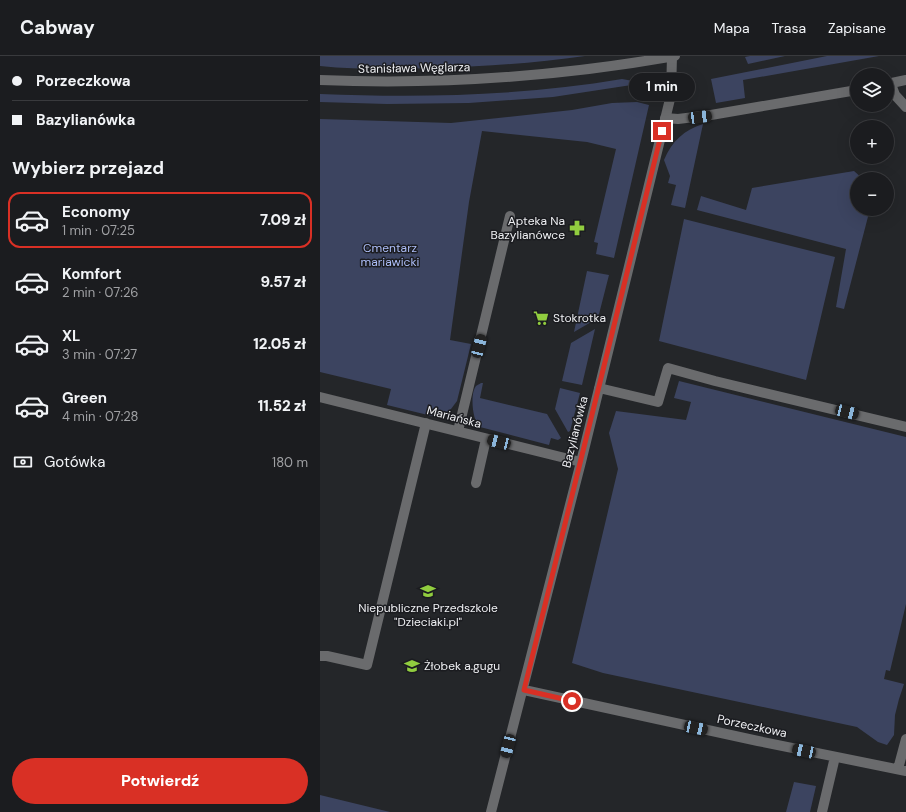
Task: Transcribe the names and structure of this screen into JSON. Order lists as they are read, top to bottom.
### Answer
{
  "streets": {
    "street": [
      "Stanisława Węglarza",
      "Mariańska",
      "Bazylianówka",
      "Porzeczkowa"
    ]
  },
  "crossings": [
    ["Stanisława Węglarza", "Bazylianówka"],
    ["Mariańska", "Bazylianówka"],
    ["Bazylianówka", "Porzeczkowa"]
  ],
  "parks": ["Cmentarz mariawicki"],
  "places": {
    "pharmacy": ["Apteka Na Bazylianówce"],
    "supermarket": ["Stokrotka"],
    "school or university": ["Niepubliczne Przedszkole \"Dzieciaki.pl\"", "Żłobek a.gugu"]
  },
  "page": {
    "header": "Cabway",
    "nav": ["Mapa", "Trasa", "Zapisane"],
    "banner": ["Porzeczkowa", "Bazylianówka"],
    "map_buttons": ["+", "−"],
    "bubble": "1 min",
    "heading": "Wybierz przejazd",
    "list": [
      {
        "name": "Economy",
        "note": "1 min · 07:25",
        "value": "7.09 zł"
      },
      {
        "name": "Komfort",
        "note": "2 min · 07:26",
        "value": "9.57 zł"
      },
      {
        "name": "XL",
        "note": "3 min · 07:27",
        "value": "12.05 zł"
      },
      {
        "name": "Green",
        "note": "4 min · 07:28",
        "value": "11.52 zł"
      }
    ],
    "pay": ["Gotówka", "180 m"],
    "buttons": "Potwierdź"
  }
}
